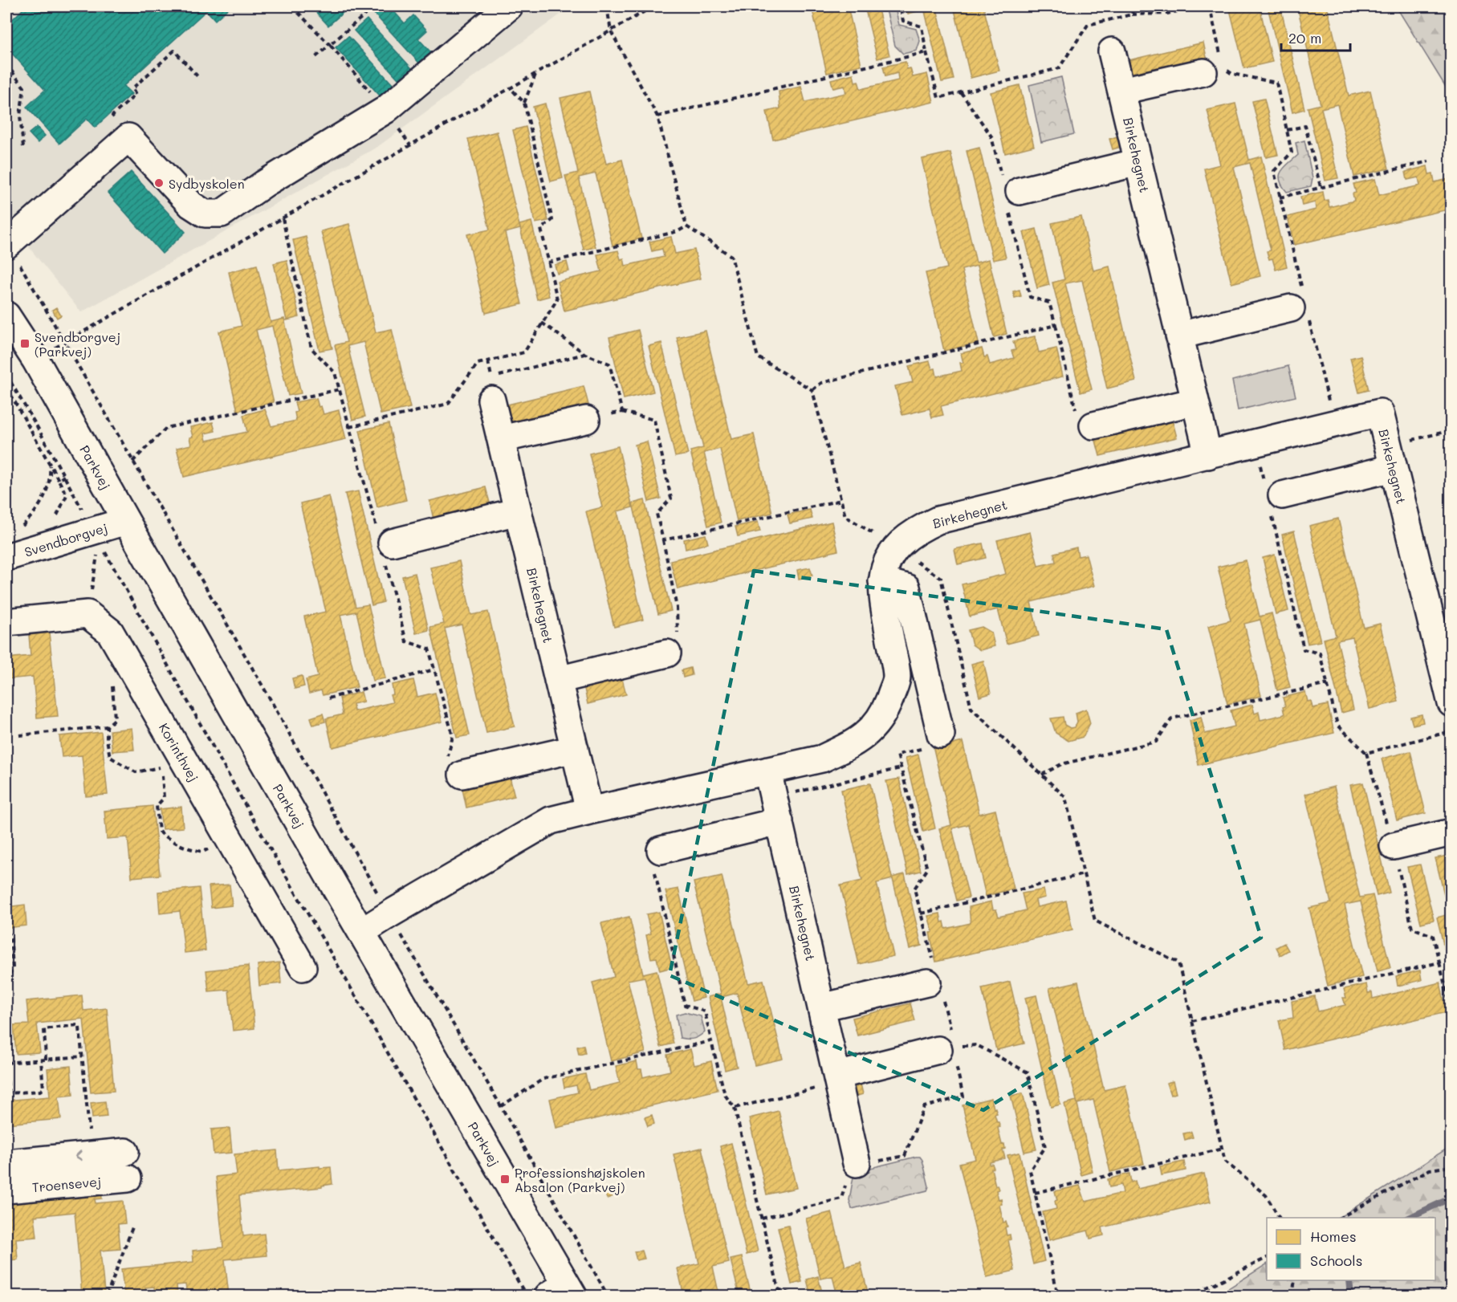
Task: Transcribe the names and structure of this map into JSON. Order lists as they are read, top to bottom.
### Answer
{
  "streets": {
    "street": [
      "Birkehegnet",
      "Parkvej",
      "Svendborgvej",
      "Korinthvej",
      "Troensevej"
    ]
  },
  "crossings": [
    ["Birkehegnet", "Parkvej"],
    ["Parkvej", "Svendborgvej"]
  ],
  "places": {
    "other": ["Sydbyskolen"],
    "transit": ["Svendborgvej (Parkvej)", "Professionshøjskolen Absalon (Parkvej)"]
  },
  "legend": ["Homes", "Schools"],
  "scale_bar": "20 m"
}
